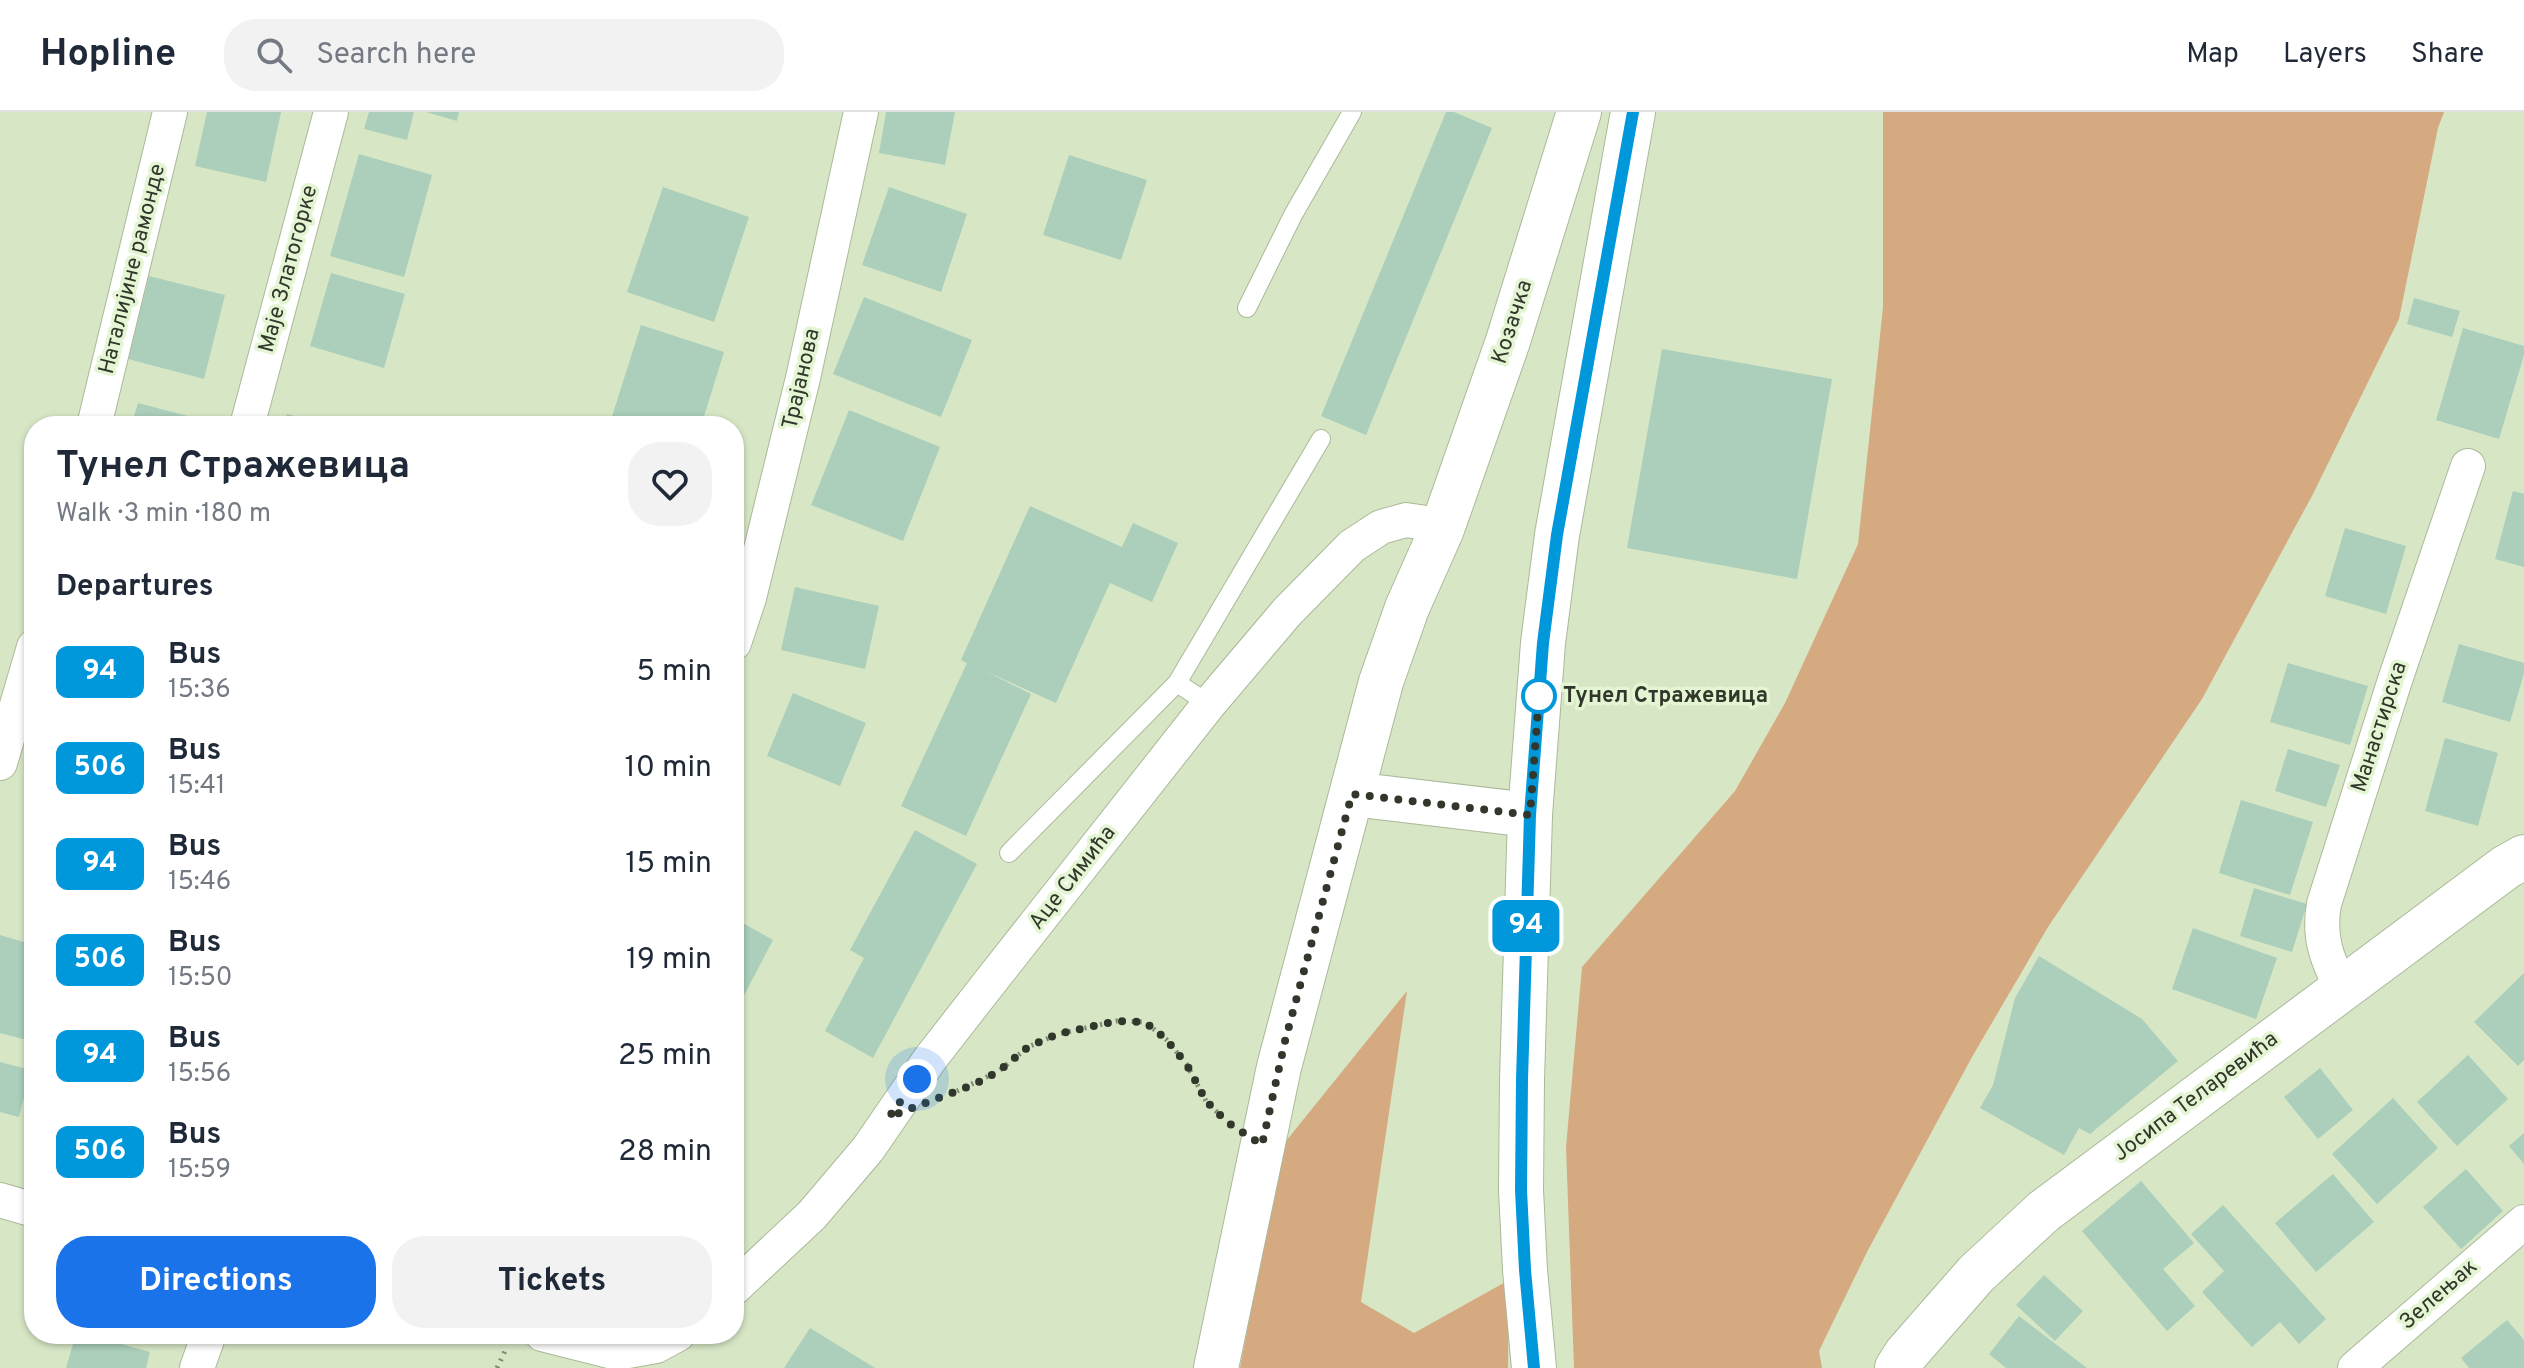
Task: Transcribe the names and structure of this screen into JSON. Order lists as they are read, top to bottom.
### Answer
{
  "streets": {
    "main road": ["Козачка", "Јосипа Теларевића"],
    "street": [
      "Наталијине рамонде",
      "Маје Златогорке",
      "Трајанова",
      "Манастирска",
      "Аце Симића",
      "Зелењак"
    ]
  },
  "crossings": [
    ["Козачка", "Аце Симића"],
    ["Манастирска", "Јосипа Теларевића"]
  ],
  "places": ["Тунел Стражевица"],
  "lines": ["bus line 94"],
  "page": {
    "header": "Hopline",
    "search": "Search here",
    "nav": ["Map", "Layers", "Share"],
    "on_map": "94",
    "heading": [
      ["Тунел Стражевица", "Walk · 3 min · 180 m"],
      "Departures"
    ],
    "list": [
      {
        "mark": "94",
        "name": "Bus",
        "note": "15:36",
        "value": "5 min"
      },
      {
        "mark": "506",
        "name": "Bus",
        "note": "15:41",
        "value": "10 min"
      },
      {
        "mark": "94",
        "name": "Bus",
        "note": "15:46",
        "value": "15 min"
      },
      {
        "mark": "506",
        "name": "Bus",
        "note": "15:50",
        "value": "19 min"
      },
      {
        "mark": "94",
        "name": "Bus",
        "note": "15:56",
        "value": "25 min"
      },
      {
        "mark": "506",
        "name": "Bus",
        "note": "15:59",
        "value": "28 min"
      }
    ],
    "buttons": ["Directions", "Tickets"]
  }
}
